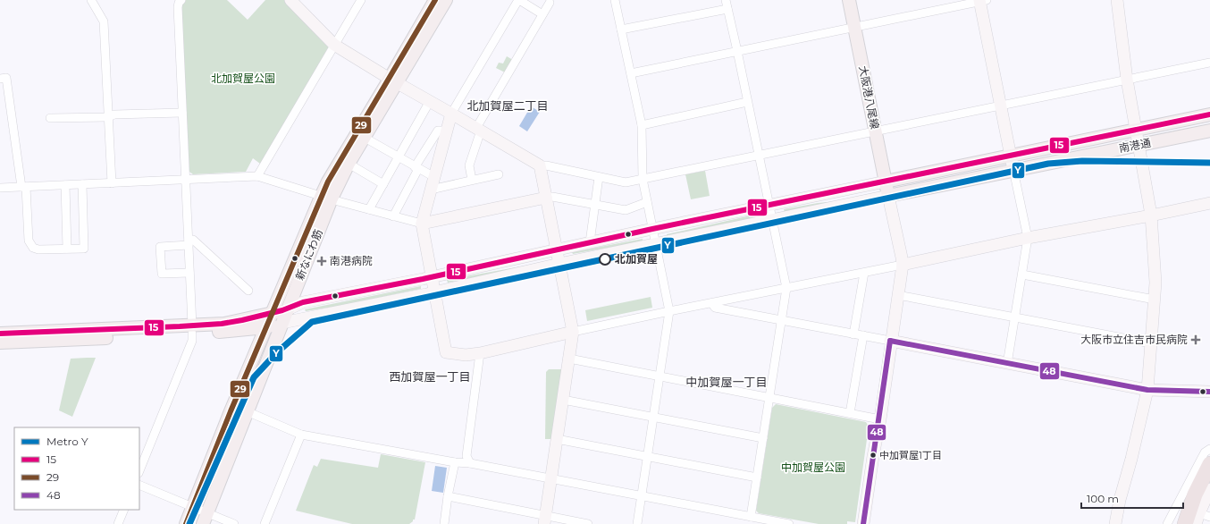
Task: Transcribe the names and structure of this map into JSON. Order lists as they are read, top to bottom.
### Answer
{
  "streets": {
    "main road": ["大阪港八尾線", "南港通", "新なにわ筋"]
  },
  "crossings": [
    ["大阪港八尾線", "南港通"],
    ["南港通", "新なにわ筋"]
  ],
  "districts": ["北加賀屋二丁目", "西加賀屋一丁目", "中加賀屋一丁目"],
  "parks": ["北加賀屋公園", "中加賀屋公園"],
  "places": {
    "other": ["北加賀屋", "中加賀屋1丁目"],
    "health": ["南港病院", "大阪市立住吉市民病院"]
  },
  "lines": [
    "transit line 29",
    "transit line 15",
    "metro line Y",
    "transit line 48"
  ],
  "legend": [
    "Metro Y",
    "15",
    "29",
    "48"
  ],
  "scale_bar": "100 m"
}
